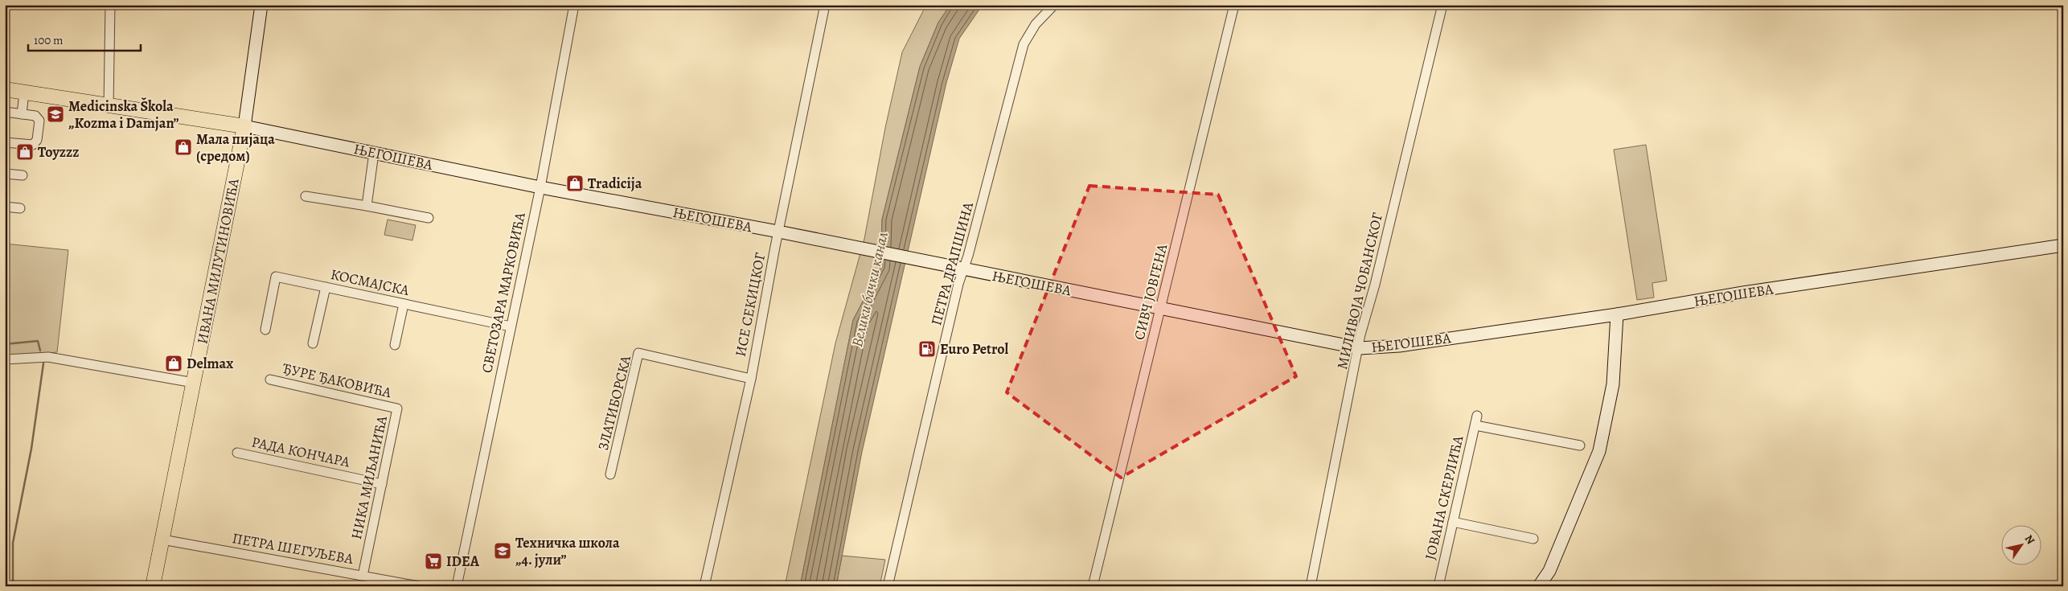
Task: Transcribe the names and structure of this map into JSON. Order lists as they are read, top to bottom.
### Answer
{
  "streets": {
    "main road": ["ЊЕГОШЕВА", "ИВАНА МИЛУТИНОВИЋА"],
    "street": [
      "ПЕТРА ДРАПШИНА",
      "КОСМАЈСКА",
      "МИЛИВОЈА ЧОБАНСКОГ",
      "СИВЧ ЈОВГЕНА",
      "СВЕТОЗАРА МАРКОВИЋА",
      "ИСЕ СЕКИЦКОГ",
      "ЂУРЕ ЂАКОВИЋА",
      "ЗЛАТИБОРСКА",
      "РАДА КОНЧАРА",
      "НИКА МИЉАНИЋА",
      "ЈОВАНА СКЕРЛИЋА",
      "ПЕТРА ШЕГУЉЕВА"
    ]
  },
  "crossings": [
    ["ЊЕГОШЕВА", "ИВАНА МИЛУТИНОВИЋА"],
    ["ЊЕГОШЕВА", "ПЕТРА ДРАПШИНА"],
    ["ЊЕГОШЕВА", "МИЛИВОЈА ЧОБАНСКОГ"],
    ["ЊЕГОШЕВА", "СИВЧ ЈОВГЕНА"],
    ["ЊЕГОШЕВА", "СВЕТОЗАРА МАРКОВИЋА"],
    ["ЊЕГОШЕВА", "ИСЕ СЕКИЦКОГ"],
    ["ИВАНА МИЛУТИНОВИЋА", "ПЕТРА ШЕГУЉЕВА"],
    ["КОСМАЈСКА", "СВЕТОЗАРА МАРКОВИЋА"],
    ["ИСЕ СЕКИЦКОГ", "ЗЛАТИБОРСКА"],
    ["ЂУРЕ ЂАКОВИЋА", "НИКА МИЉАНИЋА"],
    ["РАДА КОНЧАРА", "НИКА МИЉАНИЋА"],
    ["НИКА МИЉАНИЋА", "ПЕТРА ШЕГУЉЕВА"]
  ],
  "water": ["Велики бачки канал"],
  "places": {
    "school or university": ["Medicinska Škola „Kozma i Damjan”", "Техничка школа „4. јули”"],
    "shop": [
      "Мала пијаца (средом)",
      "Toyzzz",
      "Tradicija",
      "Delmax"
    ],
    "fuel station": ["Euro Petrol"],
    "supermarket": ["IDEA"]
  },
  "scale_bar": "100 m",
  "north": "top right"
}
